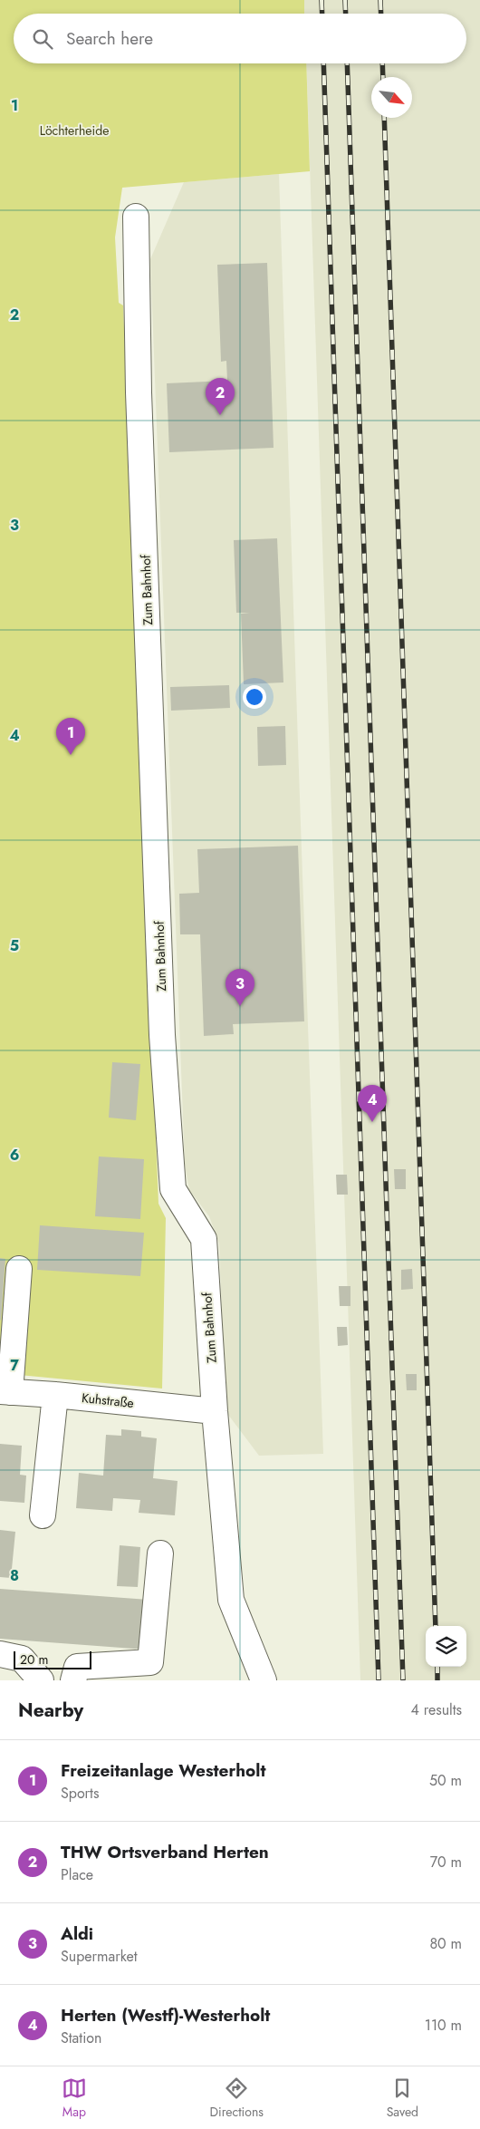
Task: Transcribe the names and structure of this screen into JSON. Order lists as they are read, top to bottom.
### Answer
{
  "streets": {
    "street": ["Zum Bahnhof", "Kuhstraße"]
  },
  "crossings": [
    ["Zum Bahnhof", "Kuhstraße"]
  ],
  "parks": ["Löchterheide"],
  "scale_bar": "20 m",
  "north": "bottom right",
  "page": {
    "search": "Search here",
    "pins": [
      "2",
      "1",
      "3",
      "4"
    ],
    "scale": "20 m",
    "heading": ["Nearby", "4 results"],
    "list": [
      {
        "mark": "1",
        "name": "Freizeitanlage Westerholt",
        "note": "Sports",
        "value": "50 m"
      },
      {
        "mark": "2",
        "name": "THW Ortsverband Herten",
        "note": "Place",
        "value": "70 m"
      },
      {
        "mark": "3",
        "name": "Aldi",
        "note": "Supermarket",
        "value": "80 m"
      },
      {
        "mark": "4",
        "name": "Herten (Westf)-Westerholt",
        "note": "Station",
        "value": "110 m"
      }
    ],
    "nav": ["Map", "Directions", "Saved"]
  },
  "grid": {
    "rows": [
      "1",
      "2",
      "3",
      "4",
      "5",
      "6",
      "7",
      "8"
    ]
  }
}
